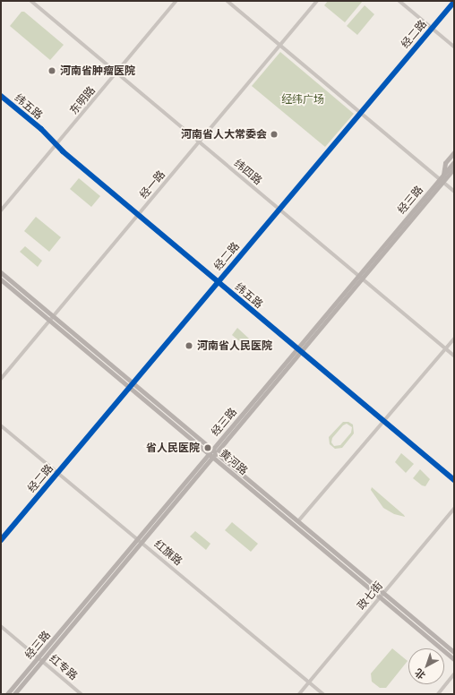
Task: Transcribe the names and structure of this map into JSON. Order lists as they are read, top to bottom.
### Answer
{
  "streets": {
    "main road": ["经三路", "黄河路"],
    "street": [
      "经二路",
      "东明路",
      "纬五路",
      "纬四路",
      "经一路",
      "红旗路",
      "政七街",
      "红专路"
    ]
  },
  "crossings": [
    ["经二路", "纬五路"],
    ["经二路", "纬四路"],
    ["经二路", "黄河路"],
    ["经二路", "红旗路"],
    ["东明路", "纬五路"],
    ["东明路", "纬四路"],
    ["纬五路", "经一路"],
    ["纬五路", "经三路"],
    ["纬四路", "经一路"],
    ["纬四路", "经三路"],
    ["经一路", "黄河路"],
    ["经三路", "黄河路"],
    ["经三路", "红旗路"],
    ["经三路", "红专路"],
    ["黄河路", "政七街"],
    ["红旗路", "政七街"]
  ],
  "parks": ["经纬广场"],
  "places": [
    "河南省肿瘤医院",
    "河南省人大常委会",
    "河南省人民医院",
    "省人民医院"
  ],
  "north": "bottom left"
}
